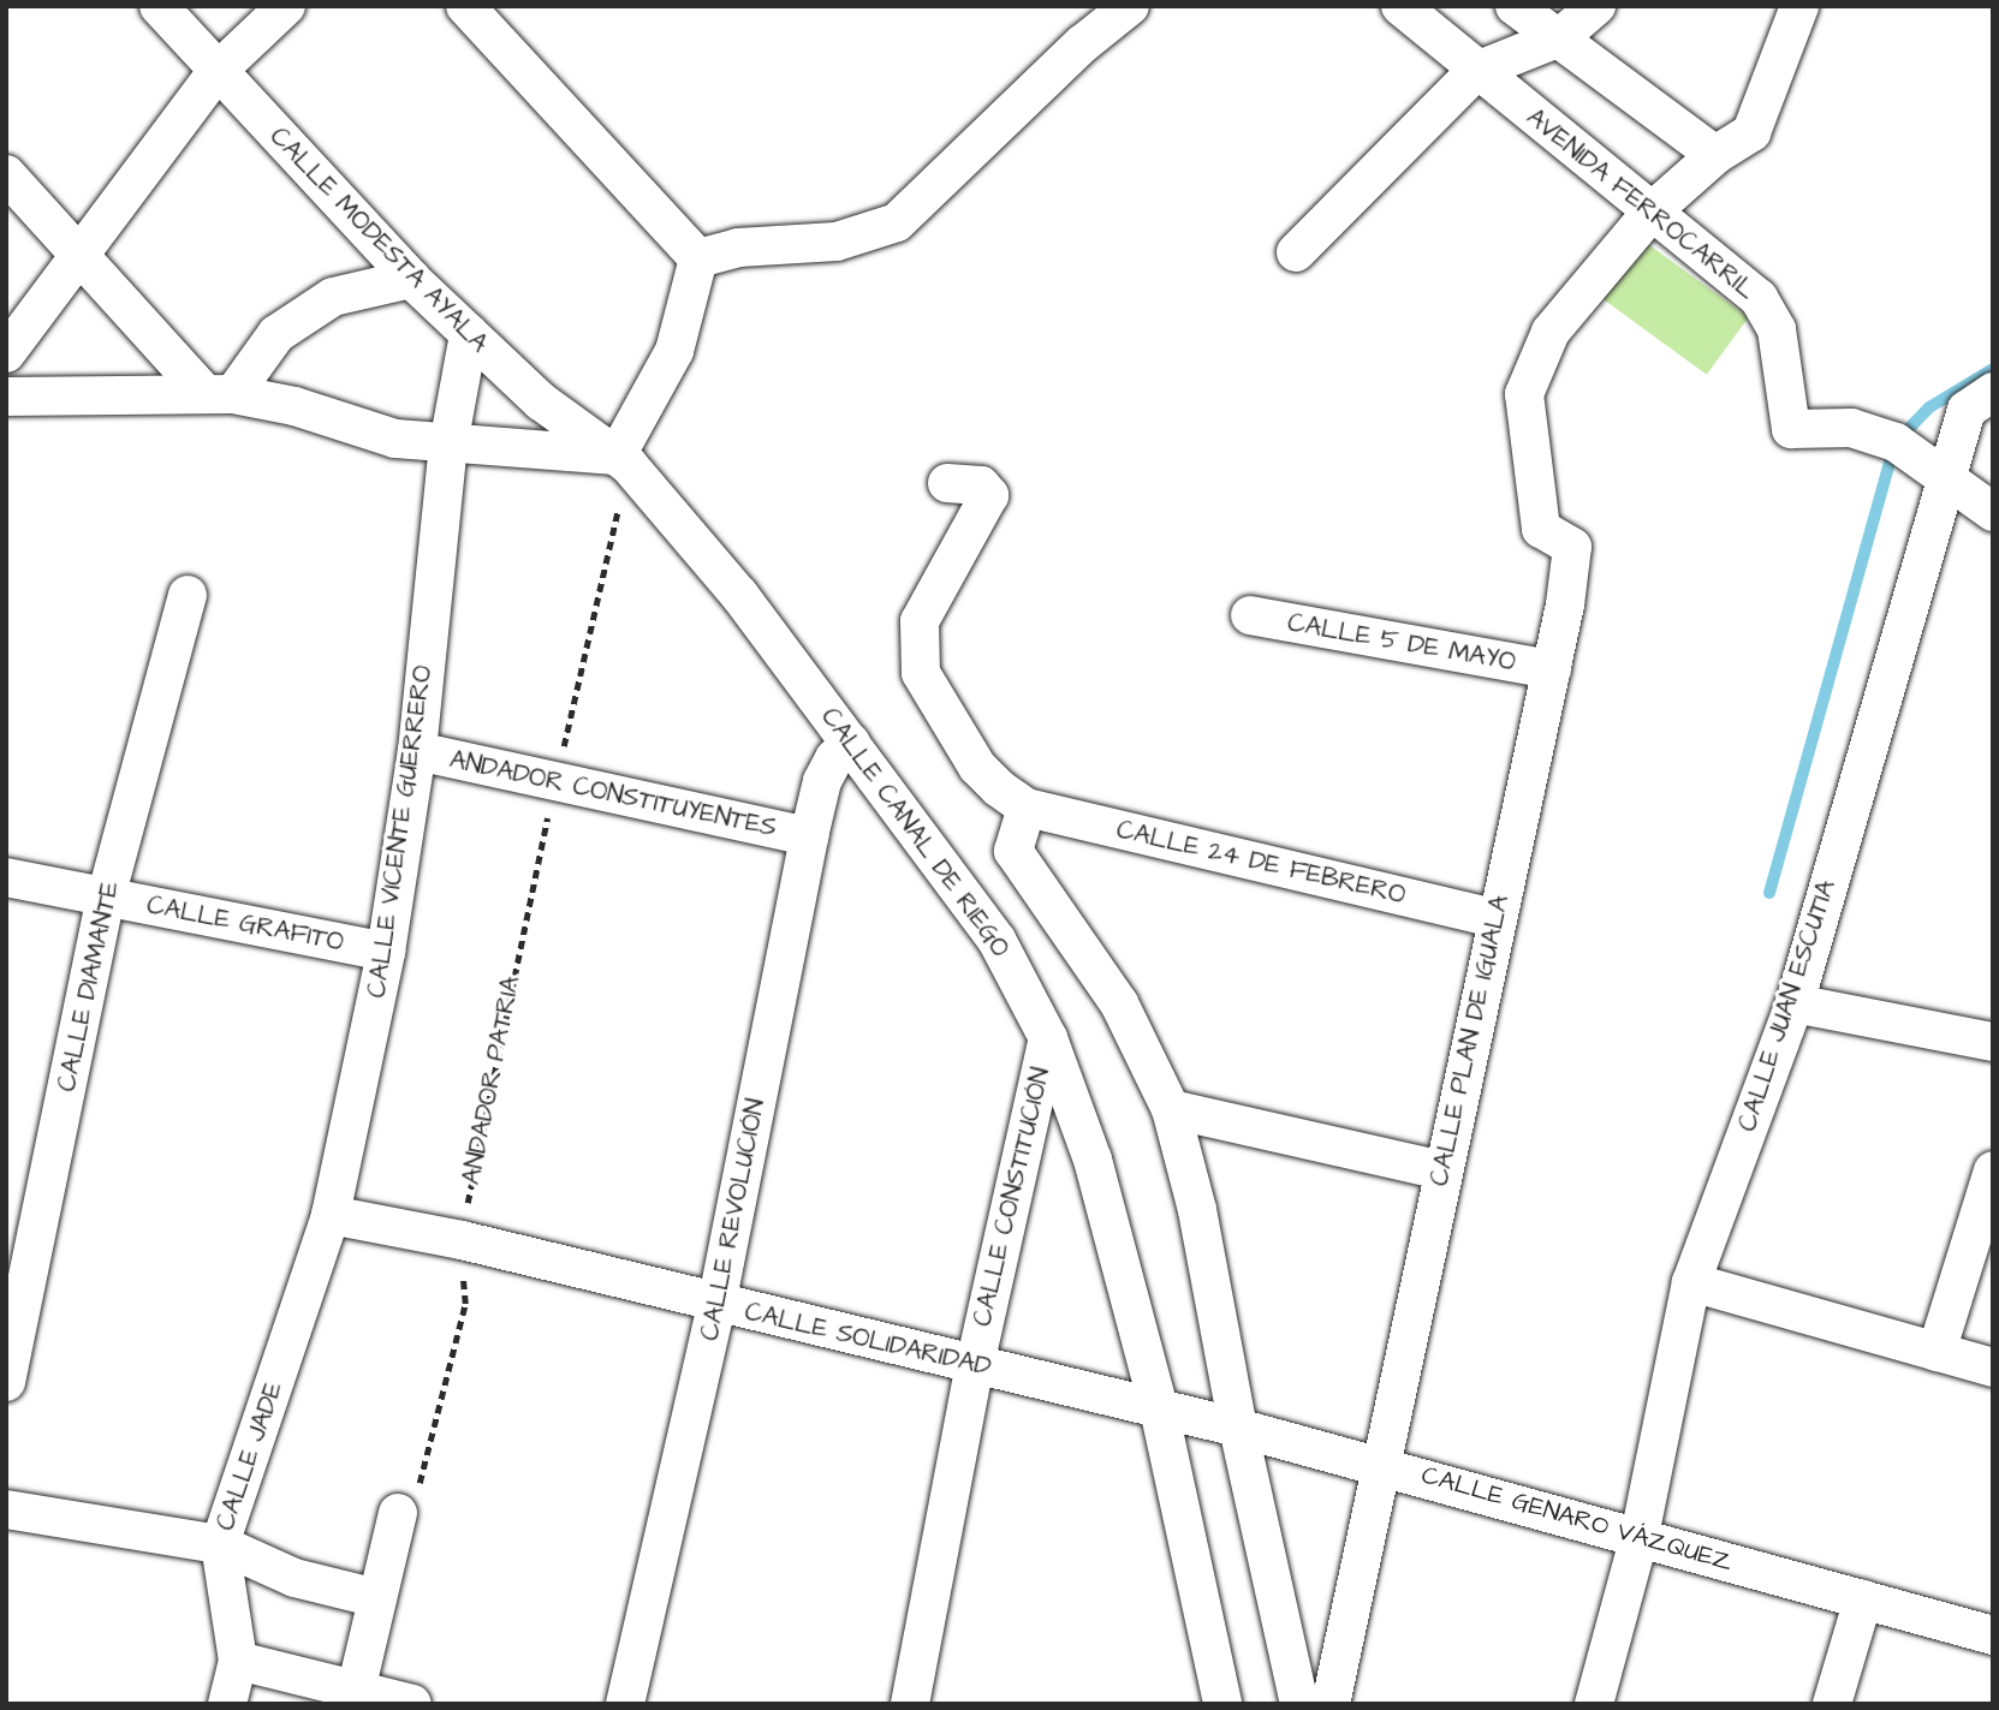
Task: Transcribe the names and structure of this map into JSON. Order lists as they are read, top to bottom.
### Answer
{
  "streets": {
    "street": [
      "AVENIDA FERROCARRIL",
      "CALLE MODESTA AYALA",
      "CALLE 5 DE MAYO",
      "ANDADOR CONSTITUYENTES",
      "CALLE VICENTE GUERRERO",
      "CALLE CANAL DE RIEGO",
      "CALLE 24 DE FEBRERO",
      "CALLE GRAFITO",
      "CALLE DIAMANTE",
      "CALLE JUAN ESCUTIA",
      "CALLE PLAN DE IGUALA",
      "CALLE CONSTITUCIÓN",
      "CALLE REVOLUCIÓN",
      "CALLE SOLIDARIDAD",
      "CALLE JADE",
      "CALLE GENARO VÁZQUEZ"
    ],
    "path": ["ANDADOR PATRIA"]
  },
  "crossings": [
    ["AVENIDA FERROCARRIL", "CALLE JUAN ESCUTIA"],
    ["AVENIDA FERROCARRIL", "CALLE PLAN DE IGUALA"],
    ["CALLE MODESTA AYALA", "CALLE VICENTE GUERRERO"],
    ["CALLE MODESTA AYALA", "CALLE CANAL DE RIEGO"],
    ["CALLE MODESTA AYALA", "ANDADOR PATRIA"],
    ["CALLE 5 DE MAYO", "CALLE PLAN DE IGUALA"],
    ["ANDADOR CONSTITUYENTES", "CALLE VICENTE GUERRERO"],
    ["ANDADOR CONSTITUYENTES", "ANDADOR PATRIA"],
    ["ANDADOR CONSTITUYENTES", "CALLE REVOLUCIÓN"],
    ["CALLE VICENTE GUERRERO", "CALLE GRAFITO"],
    ["CALLE VICENTE GUERRERO", "CALLE SOLIDARIDAD"],
    ["CALLE VICENTE GUERRERO", "CALLE JADE"],
    ["CALLE CANAL DE RIEGO", "ANDADOR PATRIA"],
    ["CALLE CANAL DE RIEGO", "CALLE CONSTITUCIÓN"],
    ["CALLE CANAL DE RIEGO", "CALLE REVOLUCIÓN"],
    ["CALLE CANAL DE RIEGO", "CALLE SOLIDARIDAD"],
    ["CALLE CANAL DE RIEGO", "CALLE GENARO VÁZQUEZ"],
    ["CALLE 24 DE FEBRERO", "CALLE PLAN DE IGUALA"],
    ["CALLE GRAFITO", "CALLE DIAMANTE"],
    ["CALLE JUAN ESCUTIA", "CALLE GENARO VÁZQUEZ"],
    ["CALLE PLAN DE IGUALA", "CALLE GENARO VÁZQUEZ"],
    ["ANDADOR PATRIA", "CALLE SOLIDARIDAD"],
    ["CALLE CONSTITUCIÓN", "CALLE SOLIDARIDAD"],
    ["CALLE REVOLUCIÓN", "CALLE SOLIDARIDAD"],
    ["CALLE SOLIDARIDAD", "CALLE JADE"],
    ["CALLE SOLIDARIDAD", "CALLE GENARO VÁZQUEZ"]
  ]
}
